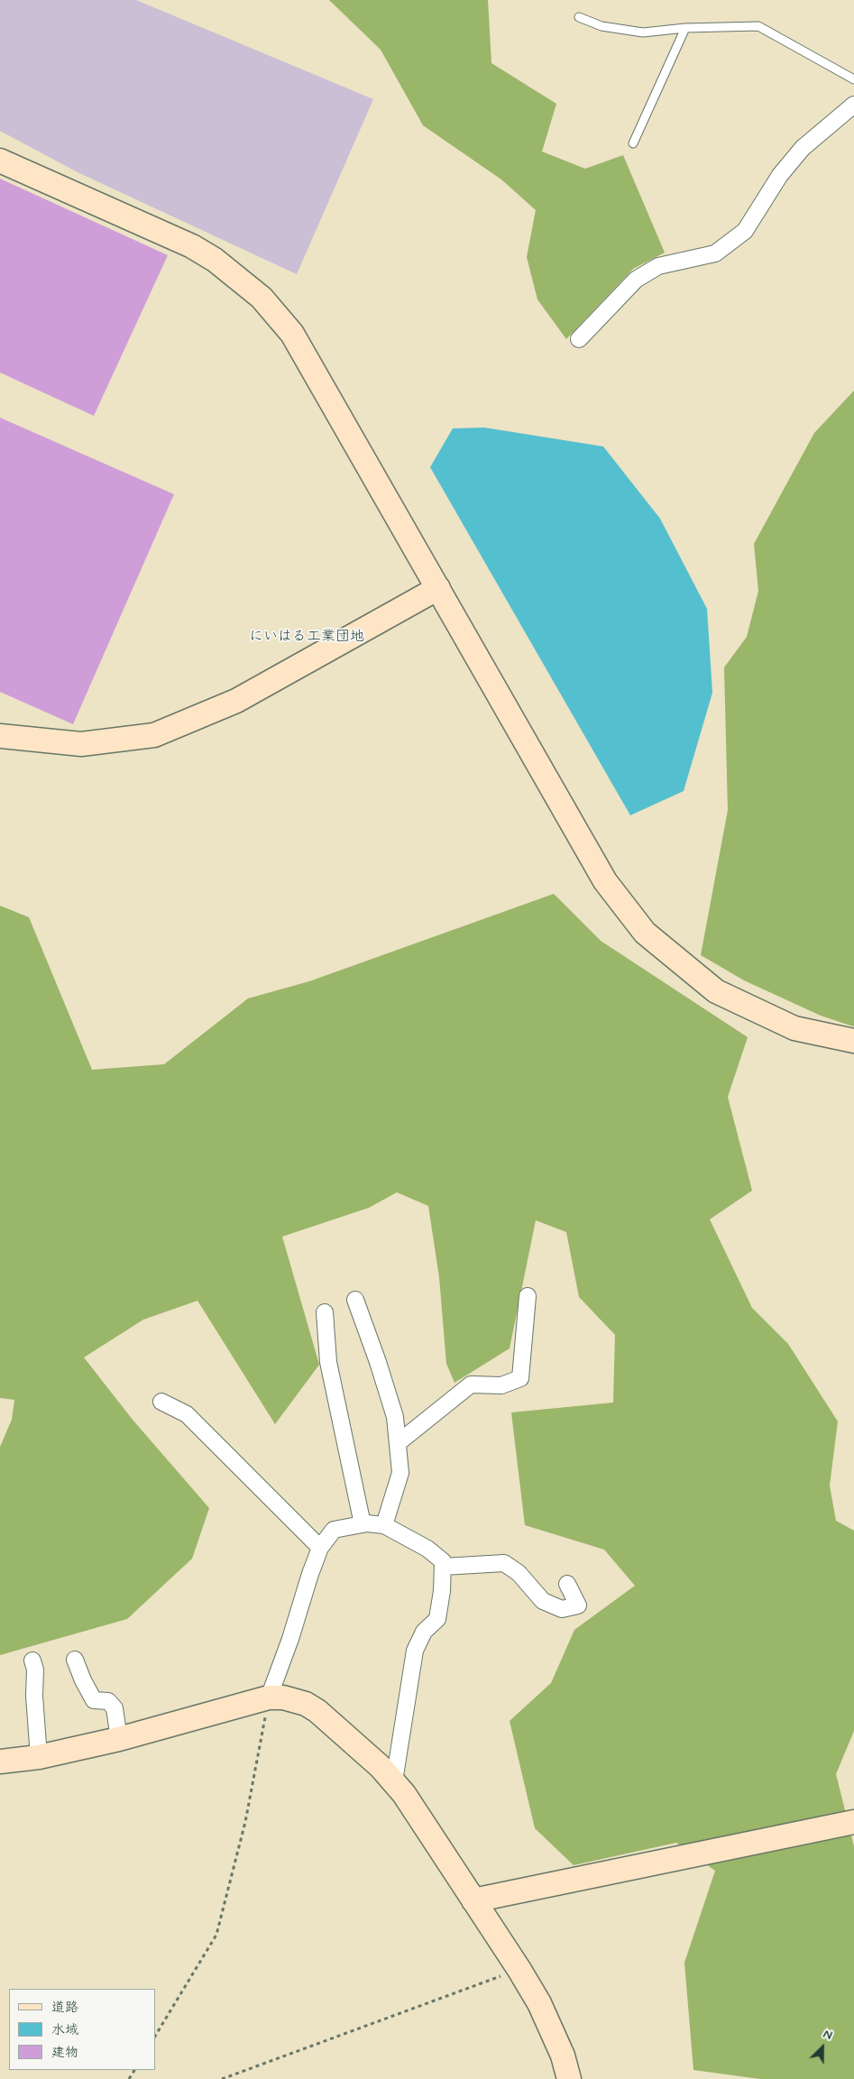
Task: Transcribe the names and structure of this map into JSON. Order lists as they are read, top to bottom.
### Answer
{
  "districts": ["にいはる工業団地"],
  "legend": ["道路", "水域", "建物"],
  "north": "top right"
}
